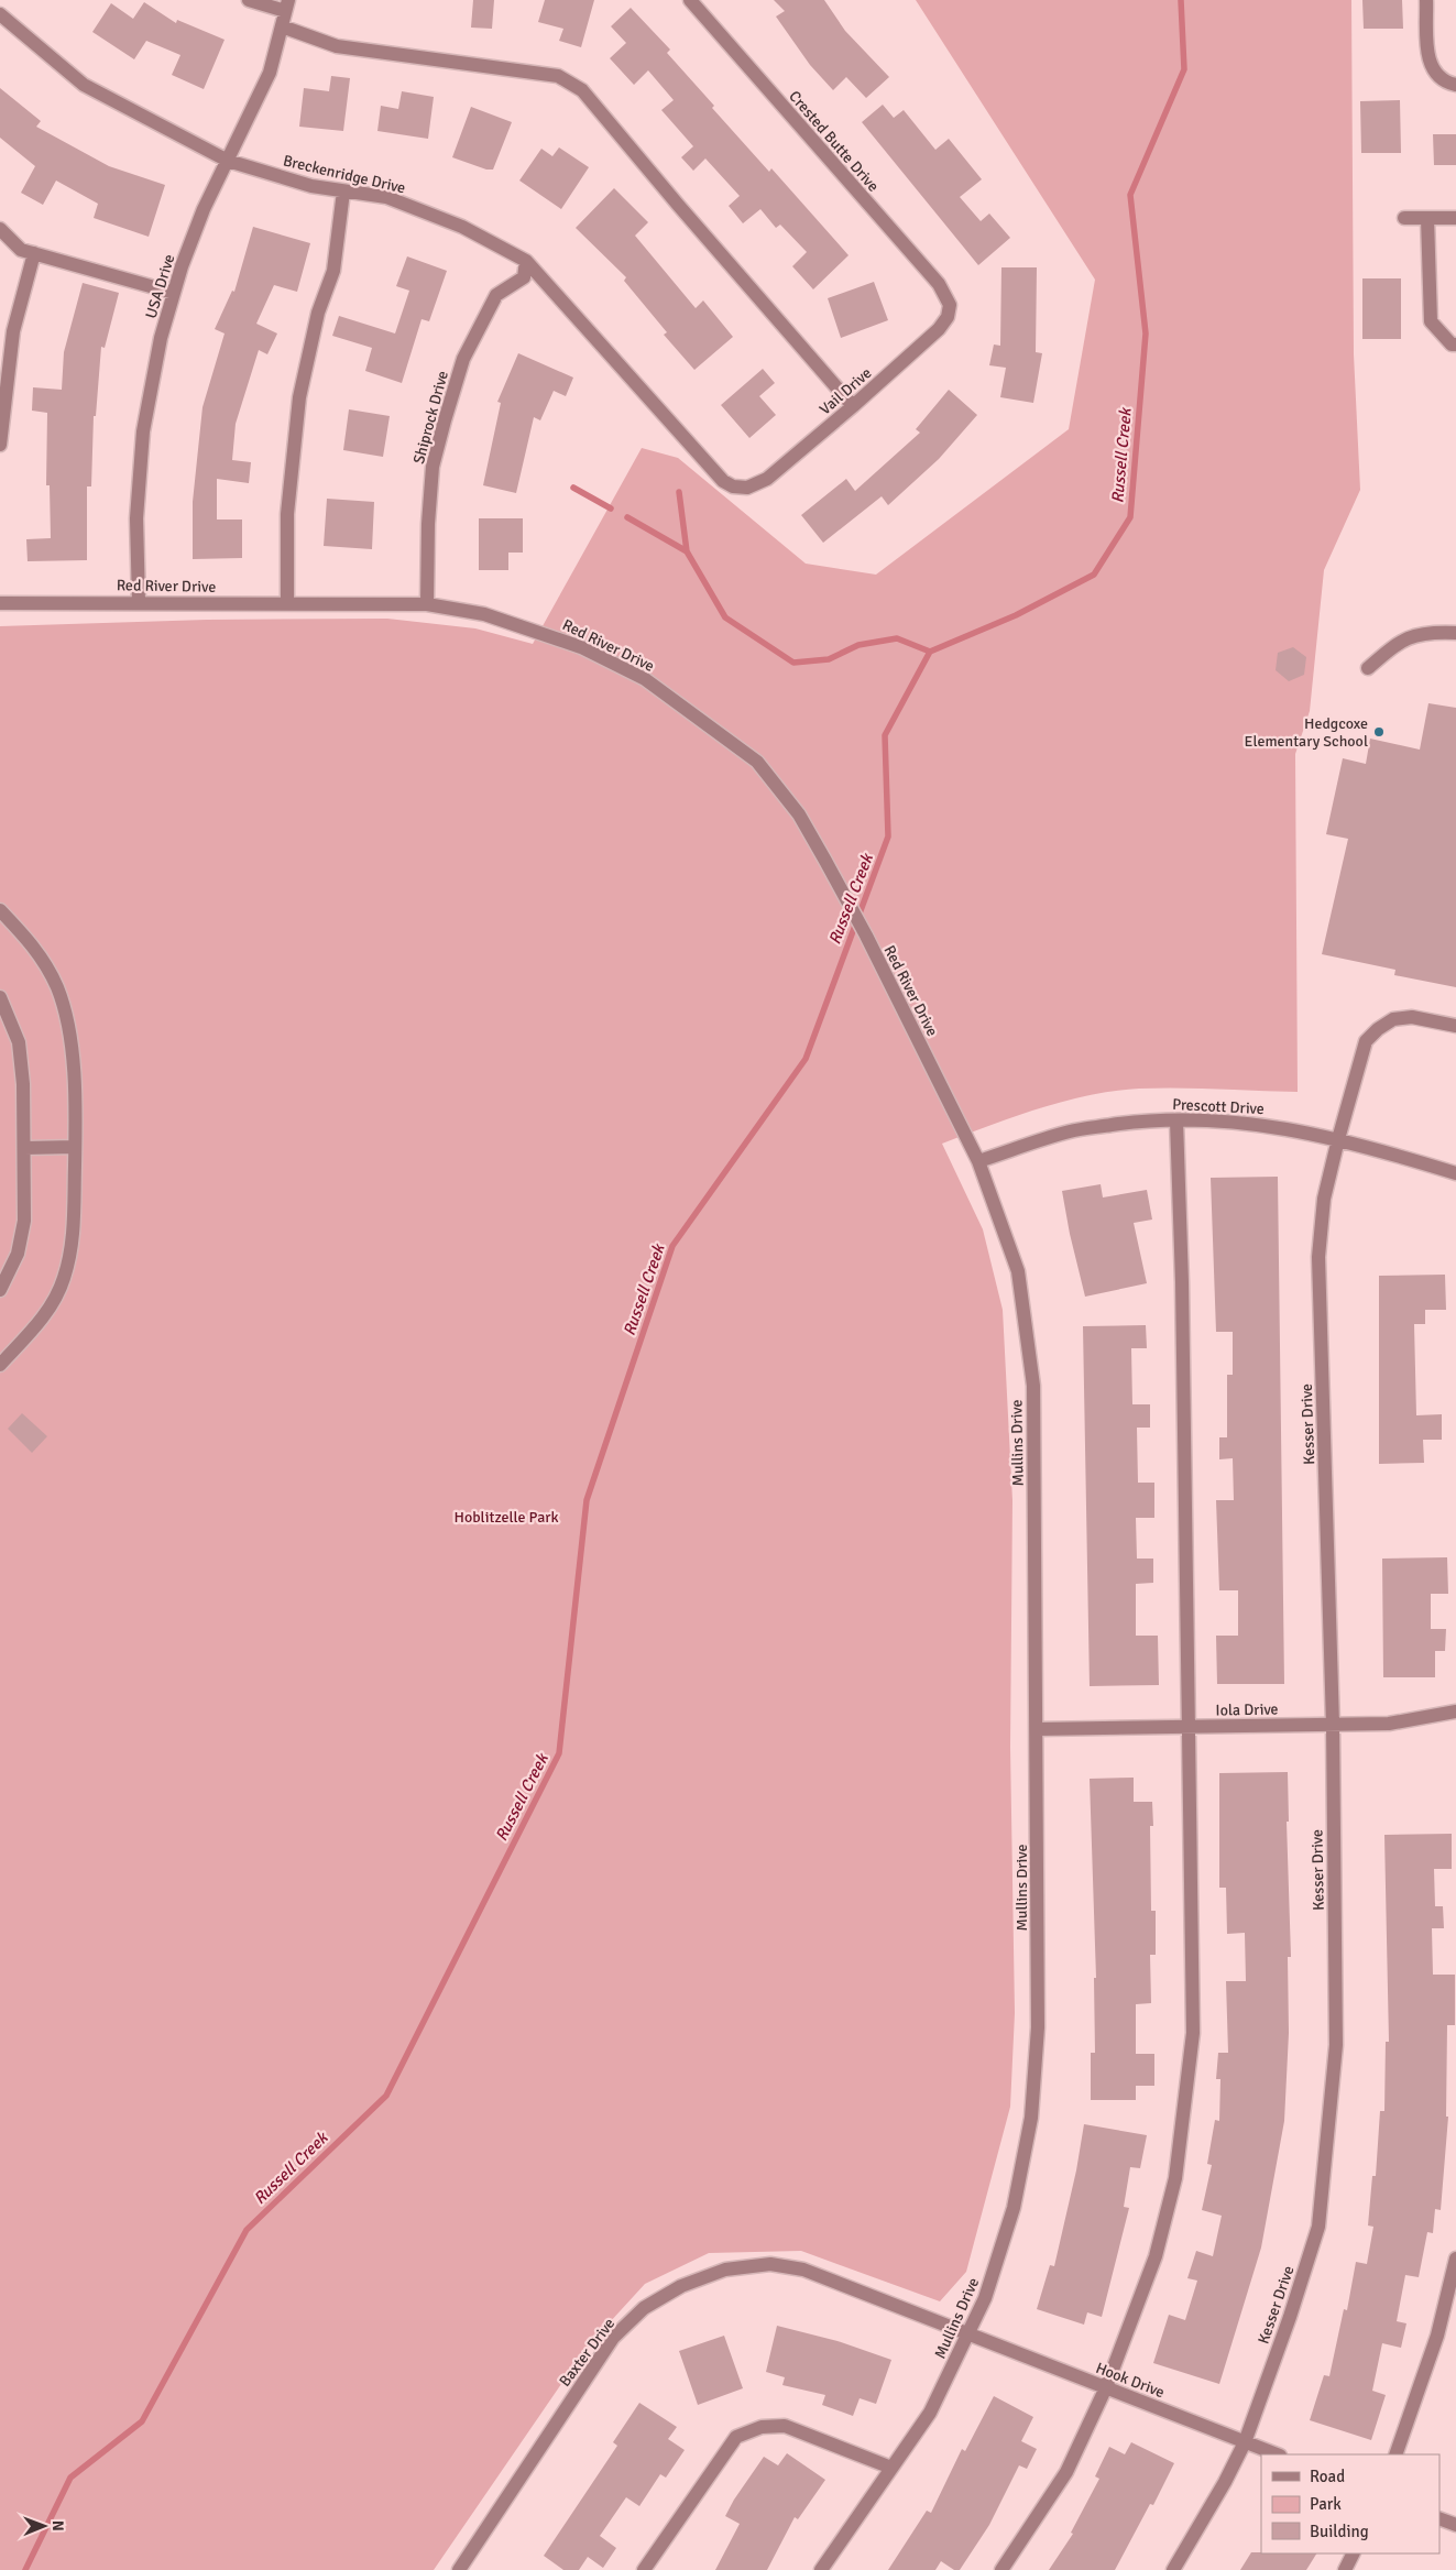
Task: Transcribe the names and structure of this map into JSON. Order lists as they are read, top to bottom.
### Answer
{
  "streets": {
    "street": [
      "Crested Butte Drive",
      "Breckenridge Drive",
      "USA Drive",
      "Vail Drive",
      "Shiprock Drive",
      "Red River Drive",
      "Prescott Drive",
      "Kesser Drive",
      "Mullins Drive",
      "Iola Drive",
      "Baxter Drive",
      "Hook Drive"
    ]
  },
  "crossings": [
    ["Crested Butte Drive", "Vail Drive"],
    ["Breckenridge Drive", "USA Drive"],
    ["Breckenridge Drive", "Vail Drive"],
    ["Breckenridge Drive", "Shiprock Drive"],
    ["USA Drive", "Red River Drive"],
    ["Shiprock Drive", "Red River Drive"],
    ["Red River Drive", "Prescott Drive"],
    ["Red River Drive", "Mullins Drive"],
    ["Prescott Drive", "Kesser Drive"],
    ["Prescott Drive", "Mullins Drive"],
    ["Kesser Drive", "Iola Drive"],
    ["Kesser Drive", "Hook Drive"],
    ["Mullins Drive", "Iola Drive"],
    ["Mullins Drive", "Baxter Drive"],
    ["Mullins Drive", "Hook Drive"],
    ["Baxter Drive", "Hook Drive"]
  ],
  "water": ["Russell Creek"],
  "parks": ["Hoblitzelle Park"],
  "places": ["Hedgcoxe Elementary School"],
  "legend": ["Road", "Park", "Building"],
  "north": "right"
}
